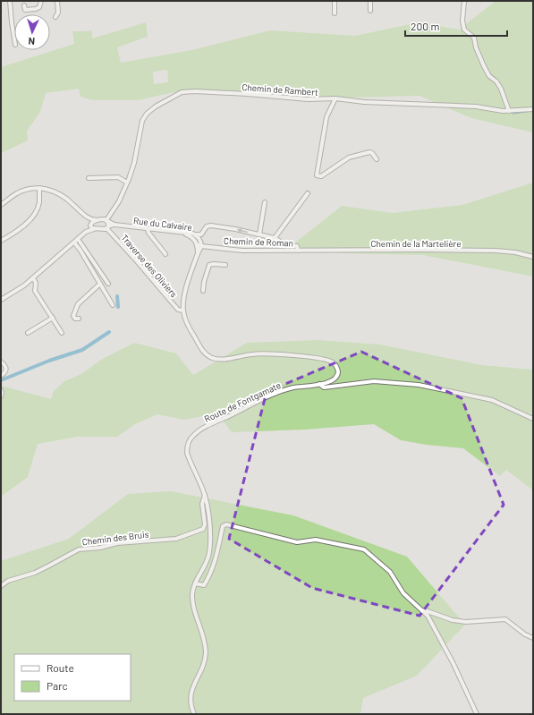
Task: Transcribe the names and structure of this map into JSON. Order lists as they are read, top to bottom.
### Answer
{
  "streets": {
    "street": [
      "Chemin de Rambert",
      "Rue du Calvaire",
      "Chemin de Roman",
      "Chemin de la Martelière",
      "Traverse des Oliviers",
      "Route de Fontgamate",
      "Chemin des Bruis"
    ]
  },
  "crossings": [
    ["Chemin de Rambert", "Rue du Calvaire"],
    ["Rue du Calvaire", "Chemin de Roman"],
    ["Chemin de Roman", "Chemin de la Martelière"],
    ["Route de Fontgamate", "Chemin des Bruis"]
  ],
  "legend": ["Route", "Parc"],
  "scale_bar": "200 m",
  "north": "bottom"
}
